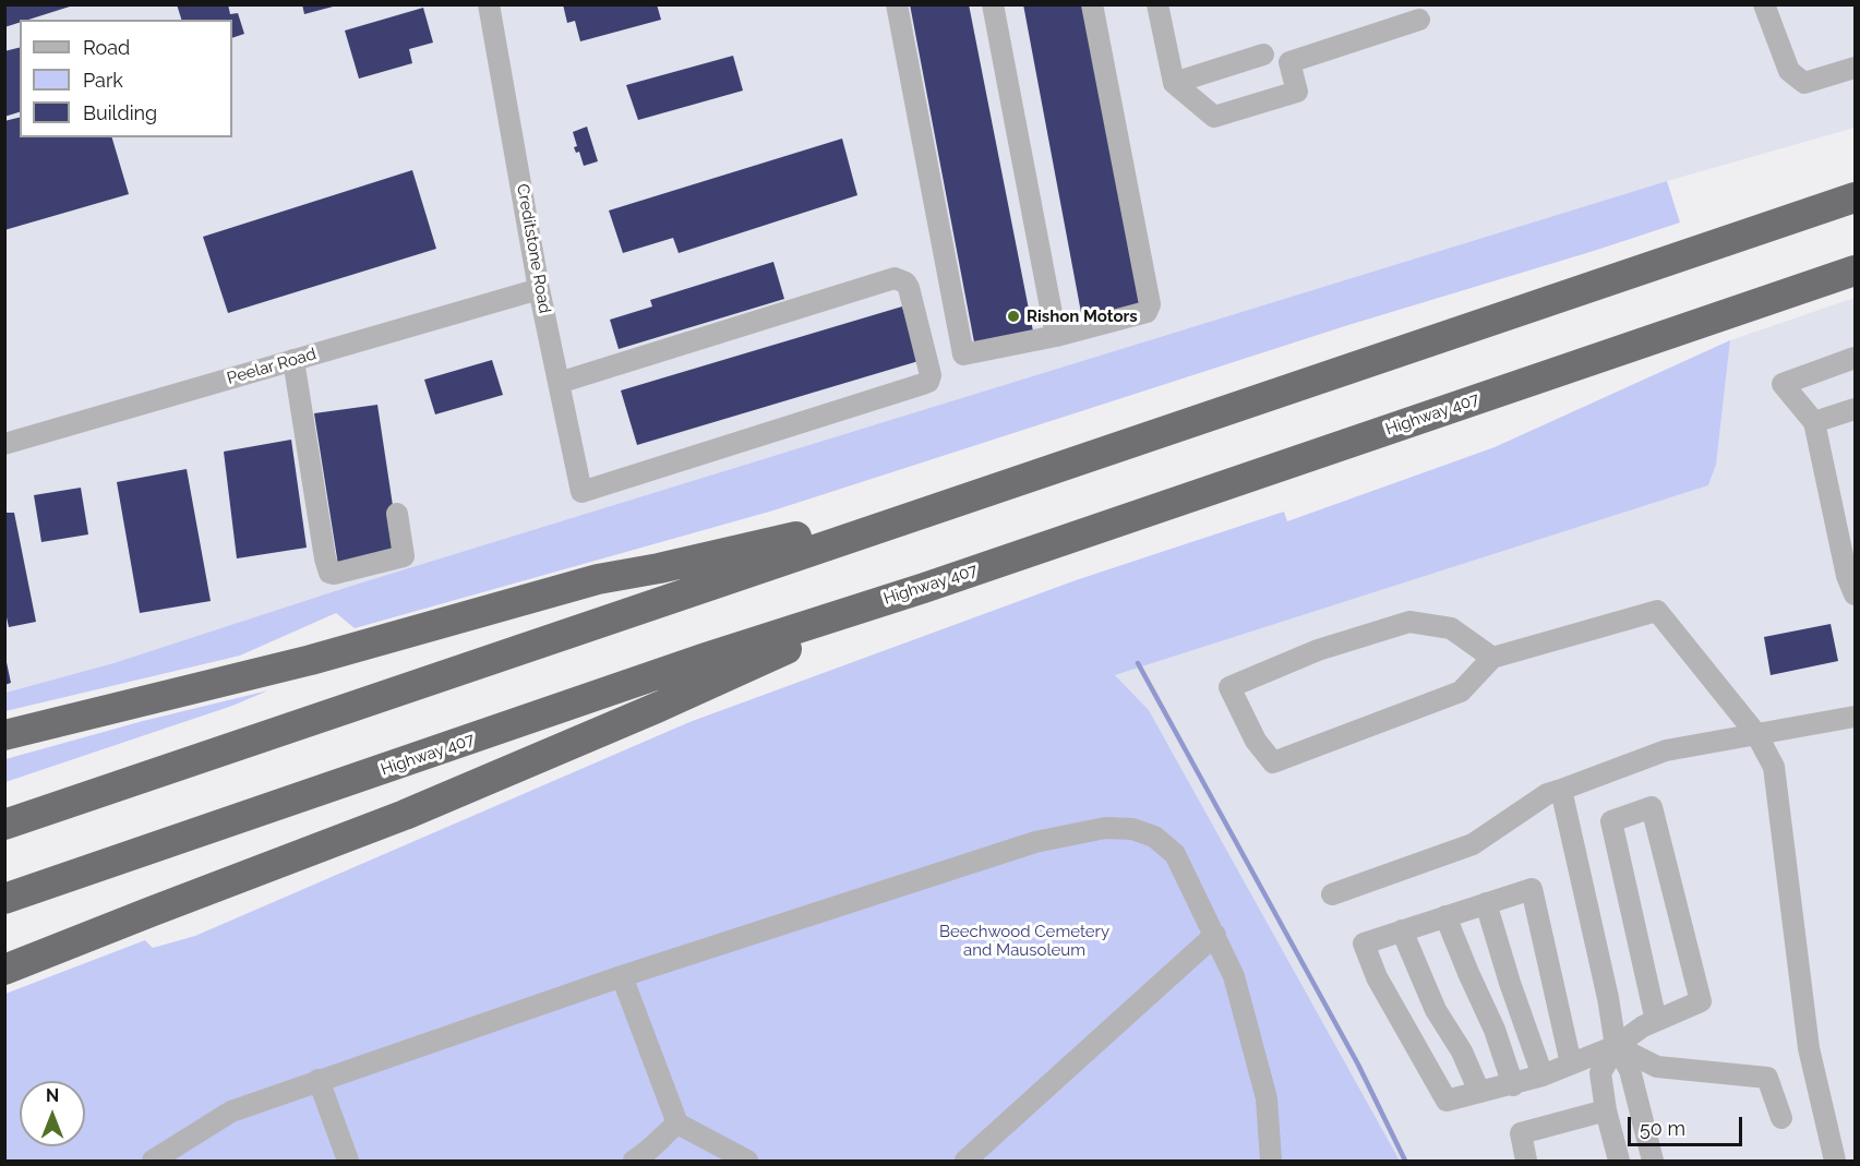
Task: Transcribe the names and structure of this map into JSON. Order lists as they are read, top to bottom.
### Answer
{
  "streets": {
    "highway": ["Highway 407"],
    "street": ["Creditstone Road", "Peelar Road"]
  },
  "crossings": [
    ["Creditstone Road", "Peelar Road"]
  ],
  "parks": ["Beechwood Cemetery and Mausoleum"],
  "places": ["Rishon Motors"],
  "legend": ["Road", "Park", "Building"],
  "scale_bar": "50 m",
  "north": "top"
}
